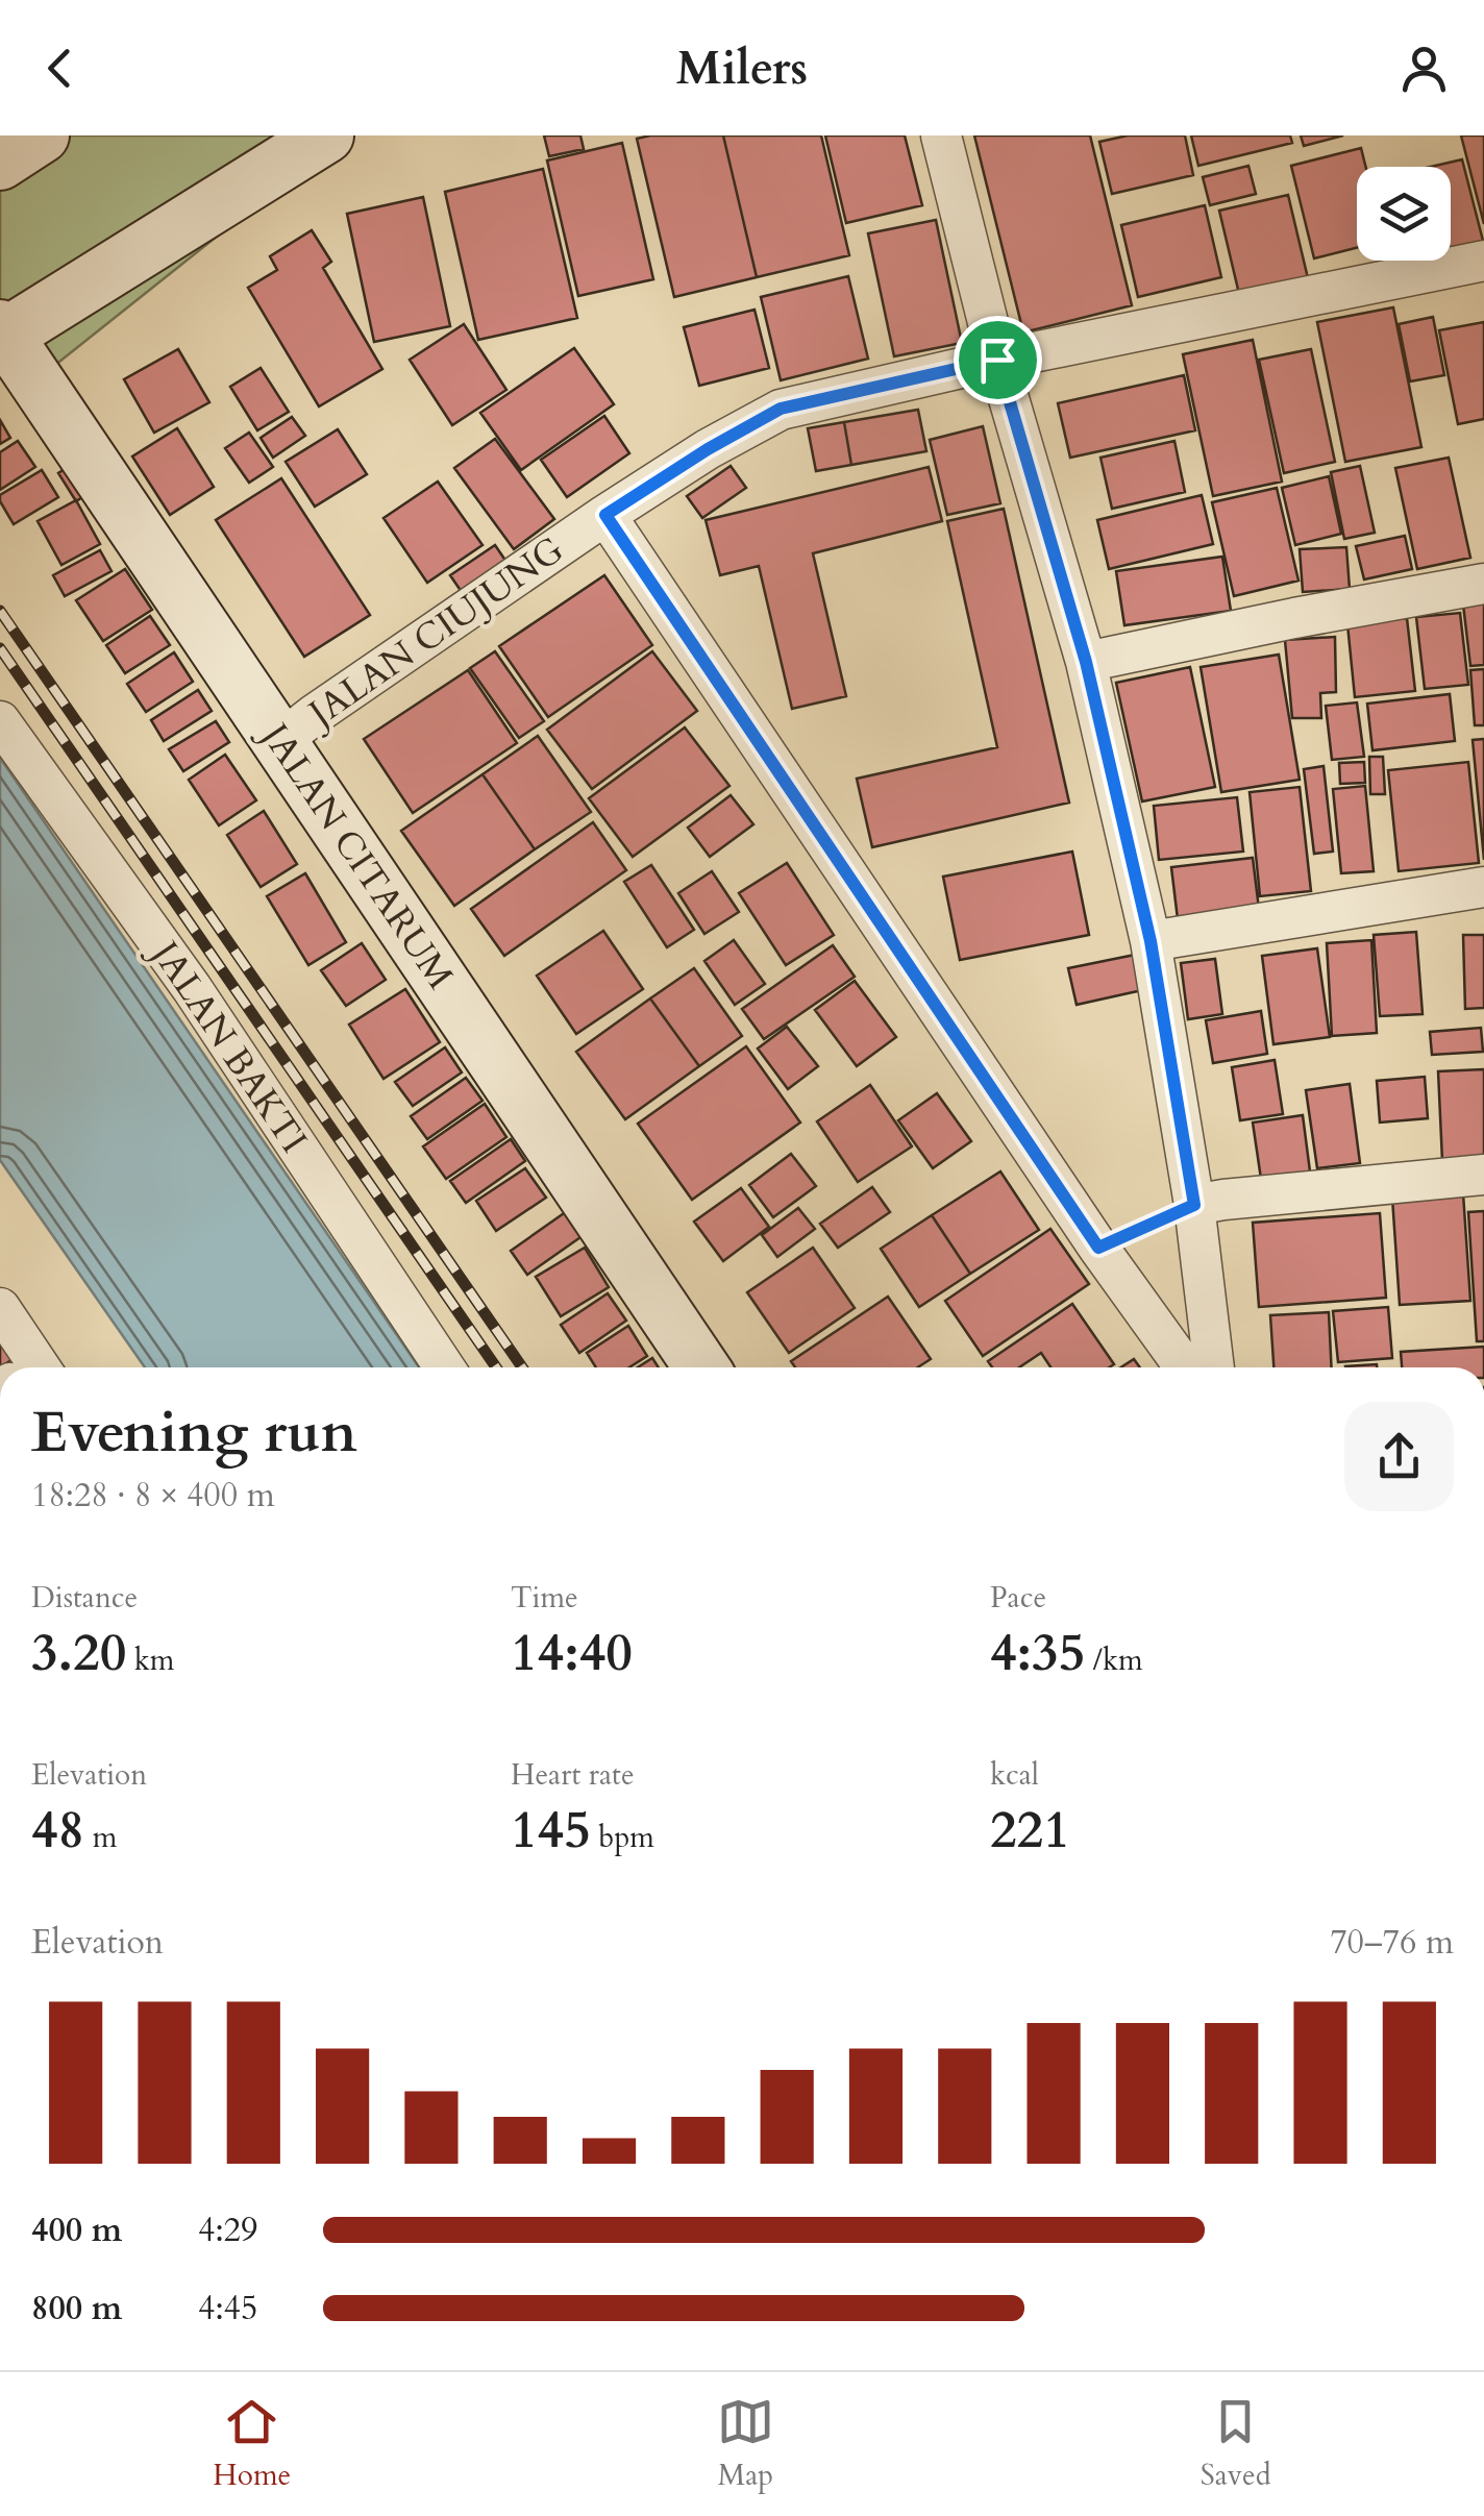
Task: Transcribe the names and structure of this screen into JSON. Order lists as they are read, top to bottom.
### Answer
{
  "streets": {
    "street": ["JALAN CIUJUNG", "JALAN CITARUM", "JALAN BAKTI"]
  },
  "crossings": [
    ["JALAN CIUJUNG", "JALAN CITARUM"]
  ],
  "page": {
    "header": "Milers",
    "heading": ["Evening run", "18:28 · 8 × 400 m"],
    "stats": [
      ["Distance", "3.20 km"],
      ["Time", "14:40"],
      ["Pace", "4:35 /km"],
      ["Elevation", "48 m"],
      ["Heart rate", "145 bpm"],
      ["kcal", "221"]
    ],
    "chart": ["Elevation", "70–76 m"],
    "list": [
      {
        "name": "400 m",
        "note": "4:29"
      },
      {
        "name": "800 m",
        "note": "4:45"
      }
    ],
    "tabs": ["Home", "Map", "Saved"]
  }
}
